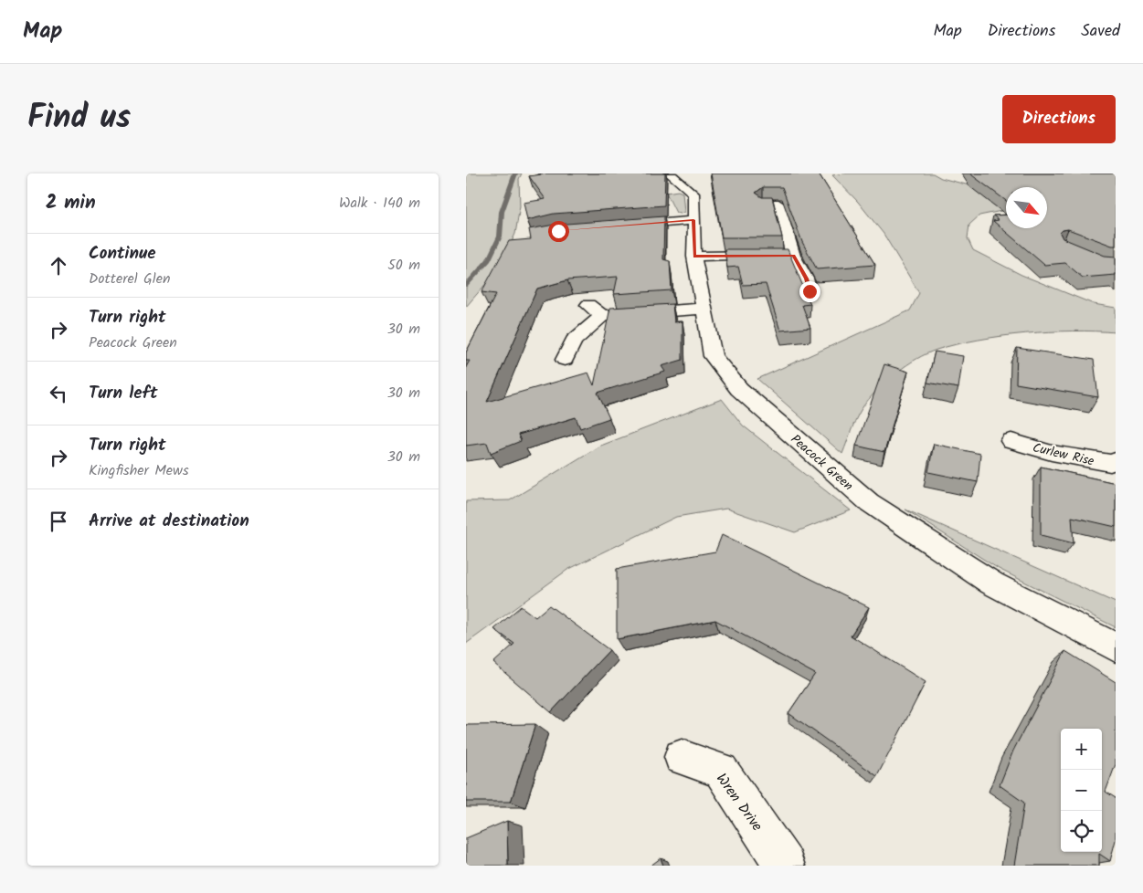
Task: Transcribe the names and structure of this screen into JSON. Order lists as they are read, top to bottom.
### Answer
{
  "streets": {
    "street": ["Curlew Rise", "Peacock Green", "Wren Drive"]
  },
  "north": "bottom right",
  "page": {
    "header": "Map",
    "nav": ["Map", "Directions", "Saved"],
    "title": "Find us",
    "buttons": "Directions",
    "heading": ["2 min", "Walk · 140 m"],
    "list": [
      ["Continue", "Dotterel Glen", "50 m"],
      ["Turn right", "Peacock Green", "30 m"],
      ["Turn left", "30 m"],
      ["Turn right", "Kingfisher Mews", "30 m"],
      "Arrive at destination"
    ],
    "map_buttons": ["+", "−"]
  }
}
